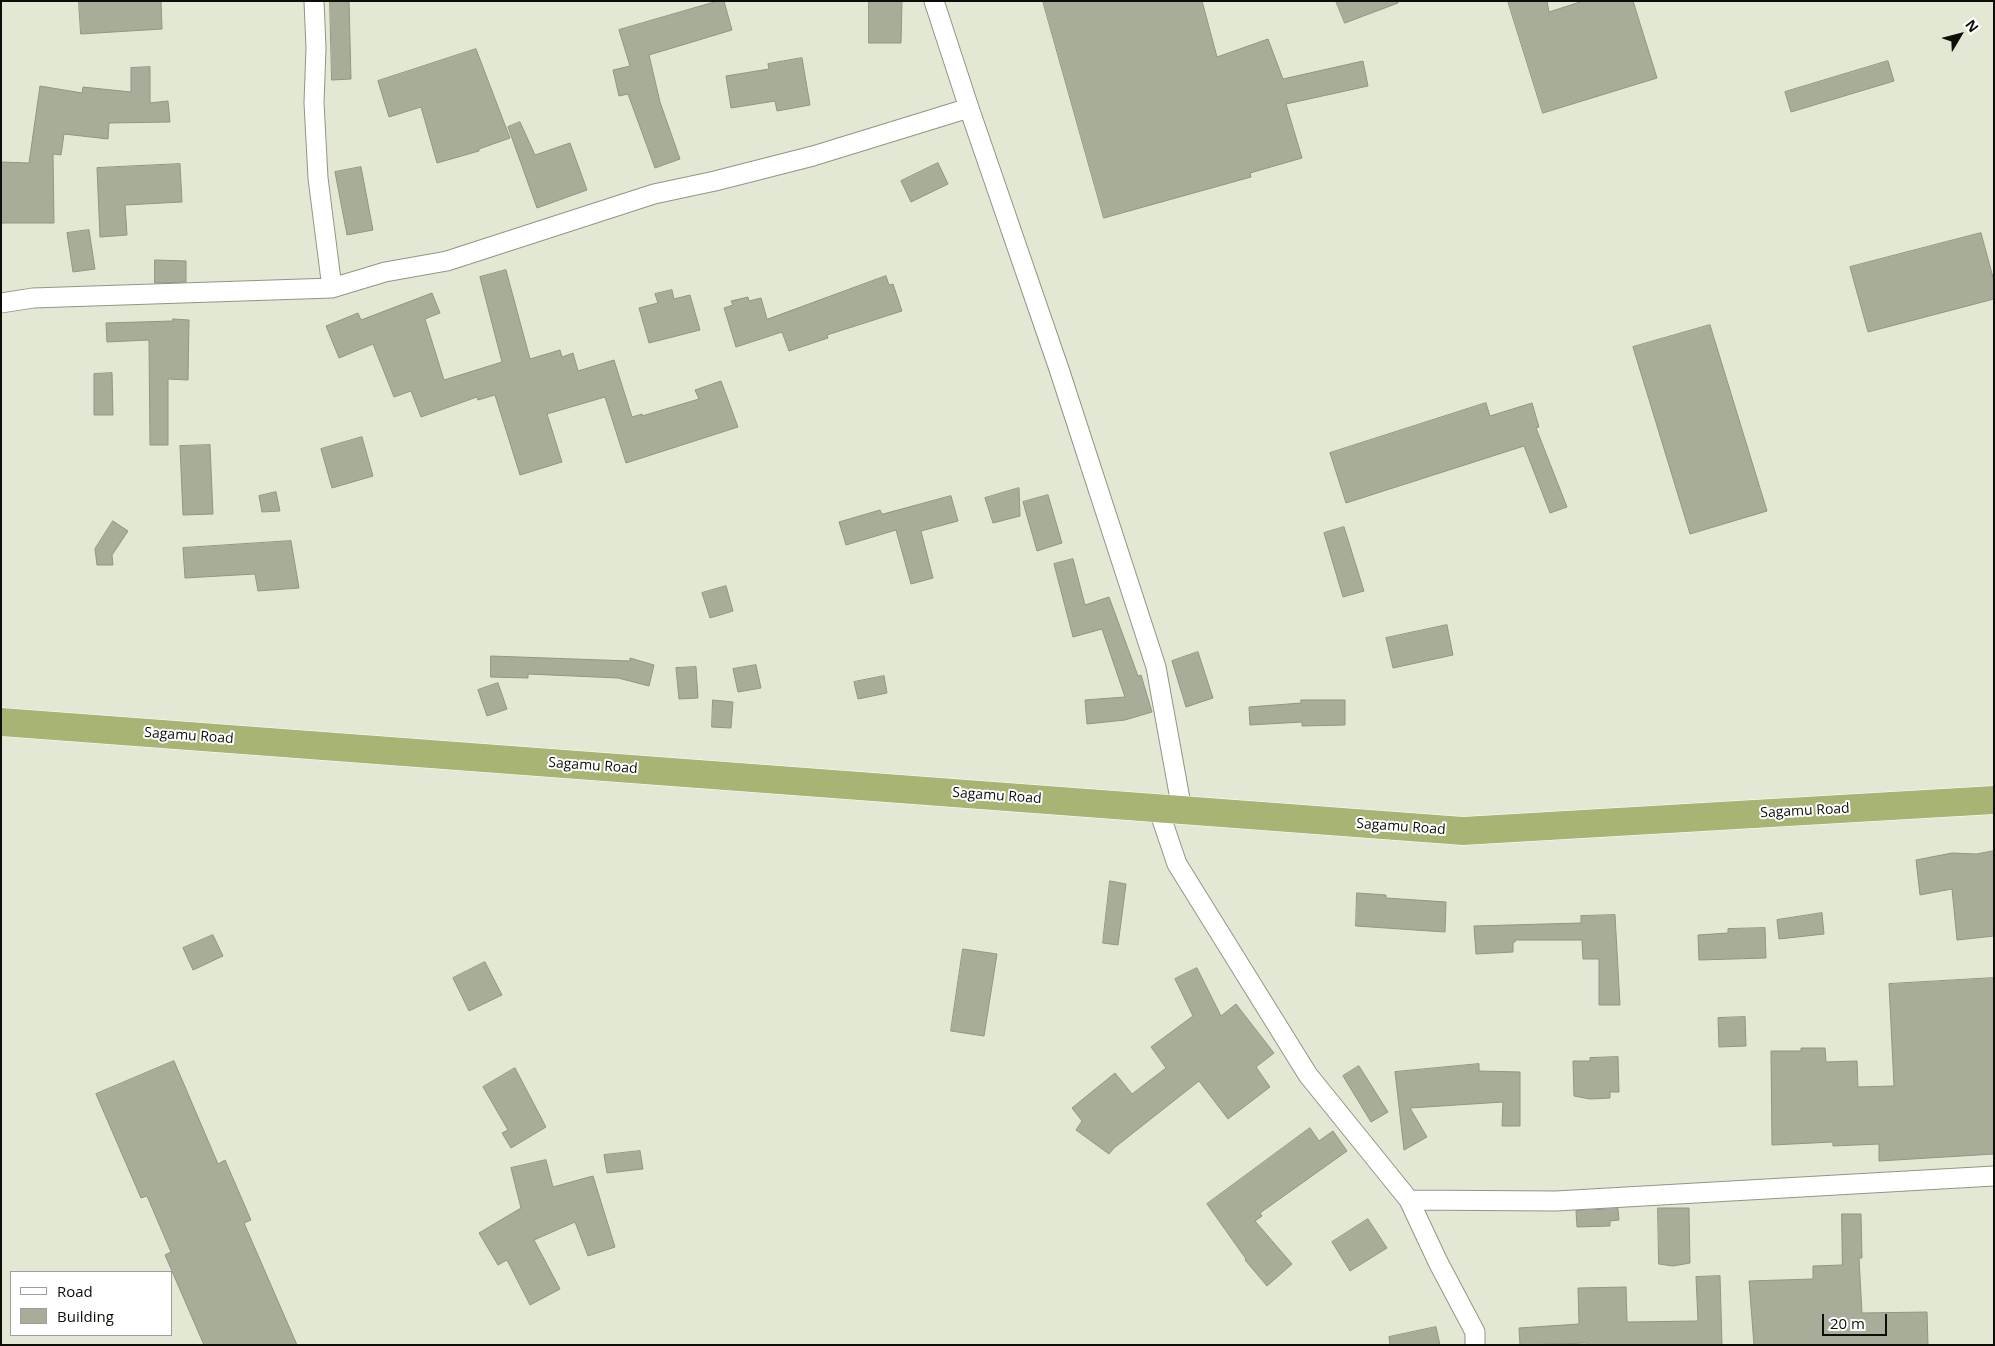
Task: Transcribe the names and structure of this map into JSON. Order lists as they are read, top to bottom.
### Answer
{
  "streets": {
    "highway": ["Sagamu Road"]
  },
  "legend": ["Road", "Building"],
  "scale_bar": "20 m",
  "north": "top right"
}
